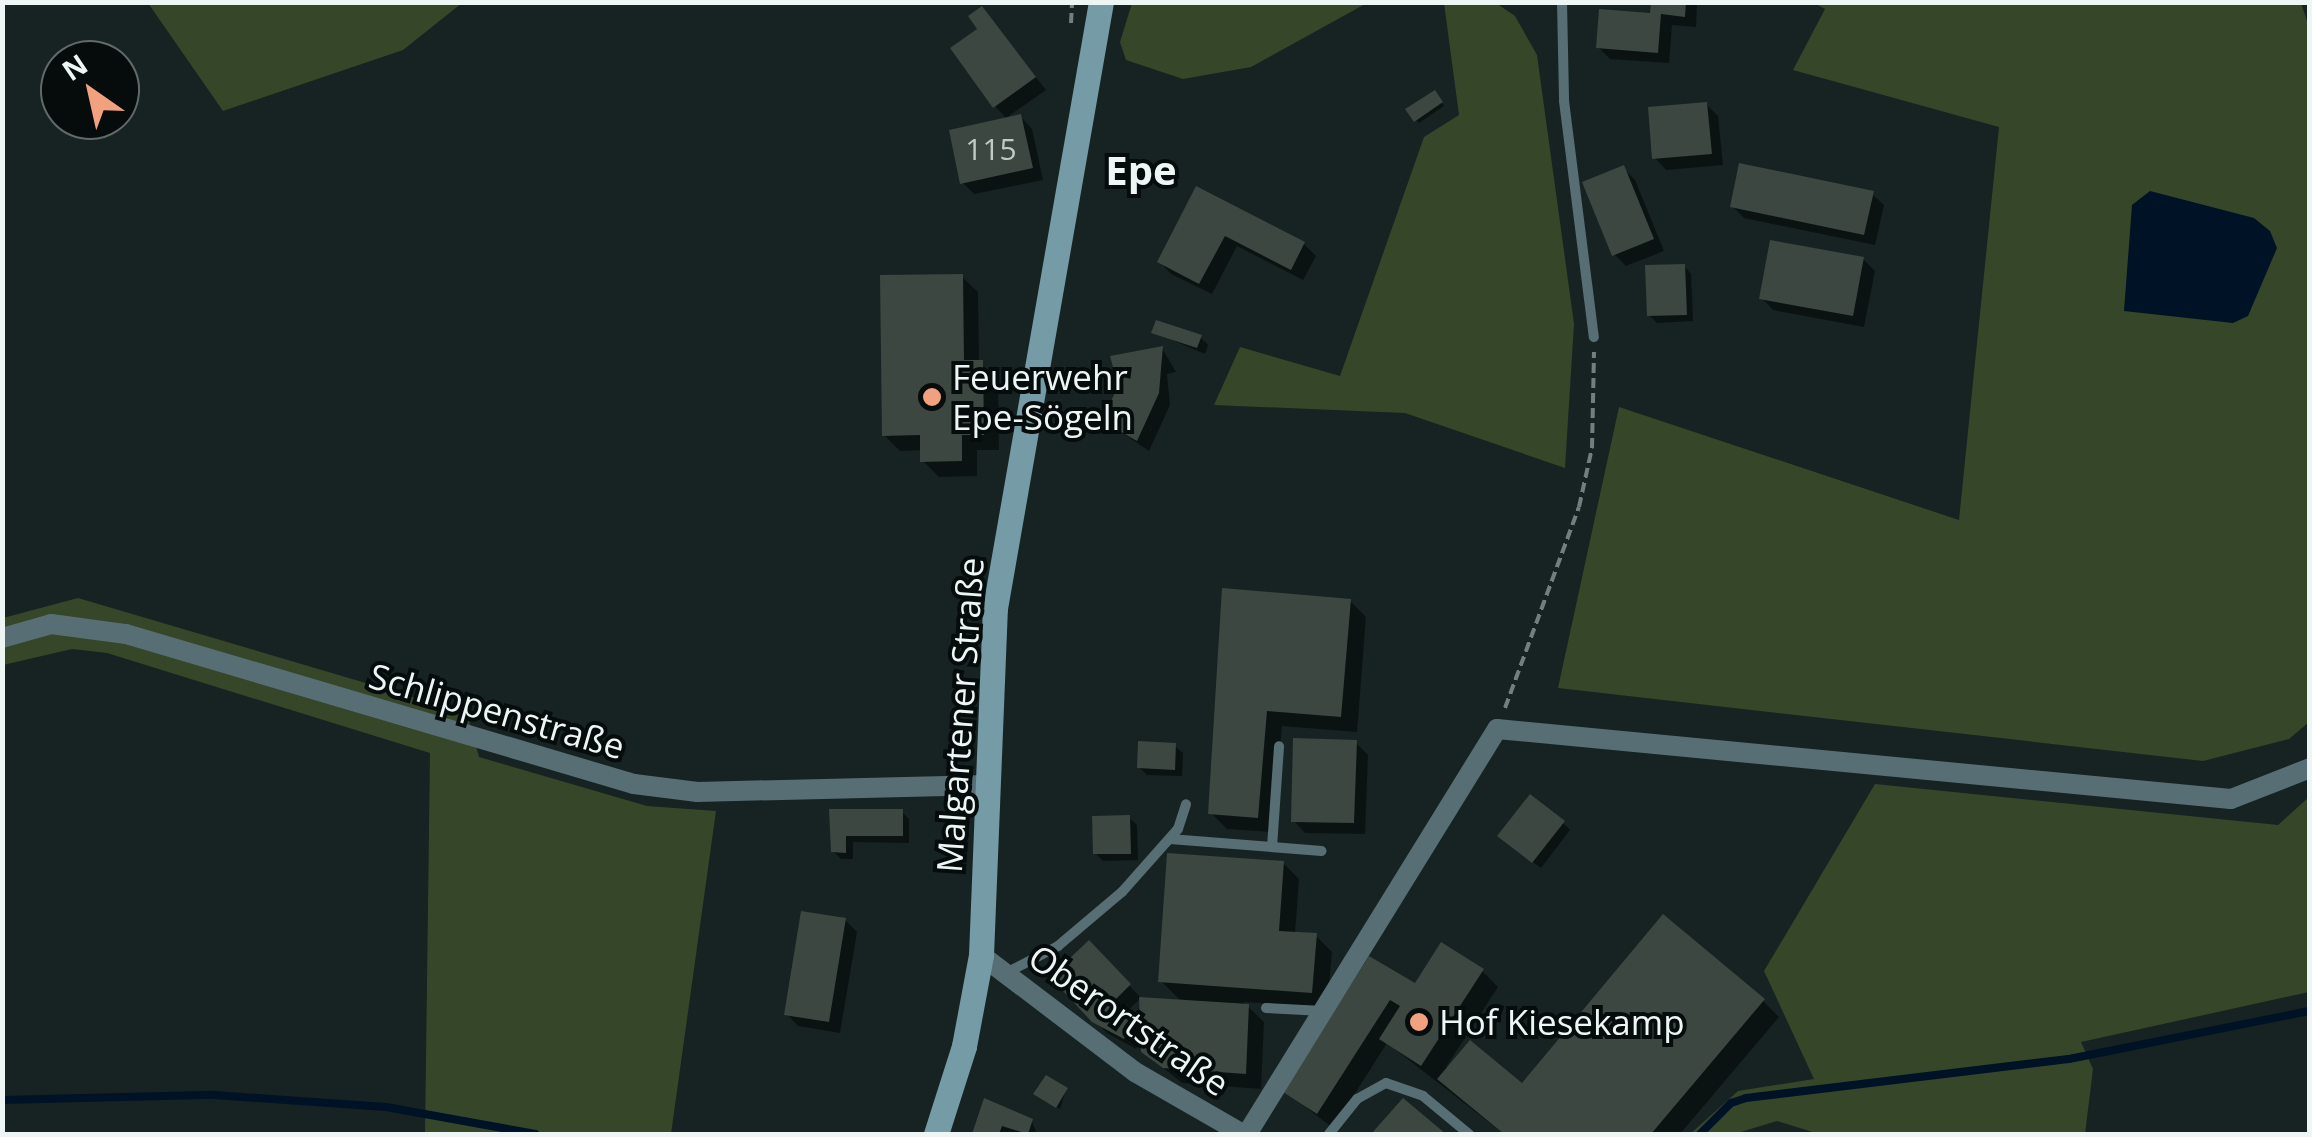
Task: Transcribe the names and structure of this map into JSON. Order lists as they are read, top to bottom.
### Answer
{
  "streets": {
    "street": ["Schlippenstraße", "Malgartener Straße", "Oberortstraße"]
  },
  "crossings": [
    ["Schlippenstraße", "Malgartener Straße"],
    ["Malgartener Straße", "Oberortstraße"]
  ],
  "districts": ["Epe"],
  "places": ["Feuerwehr Epe-Sögeln", "Hof Kiesekamp"],
  "house_numbers": ["115"],
  "north": "top left"
}
